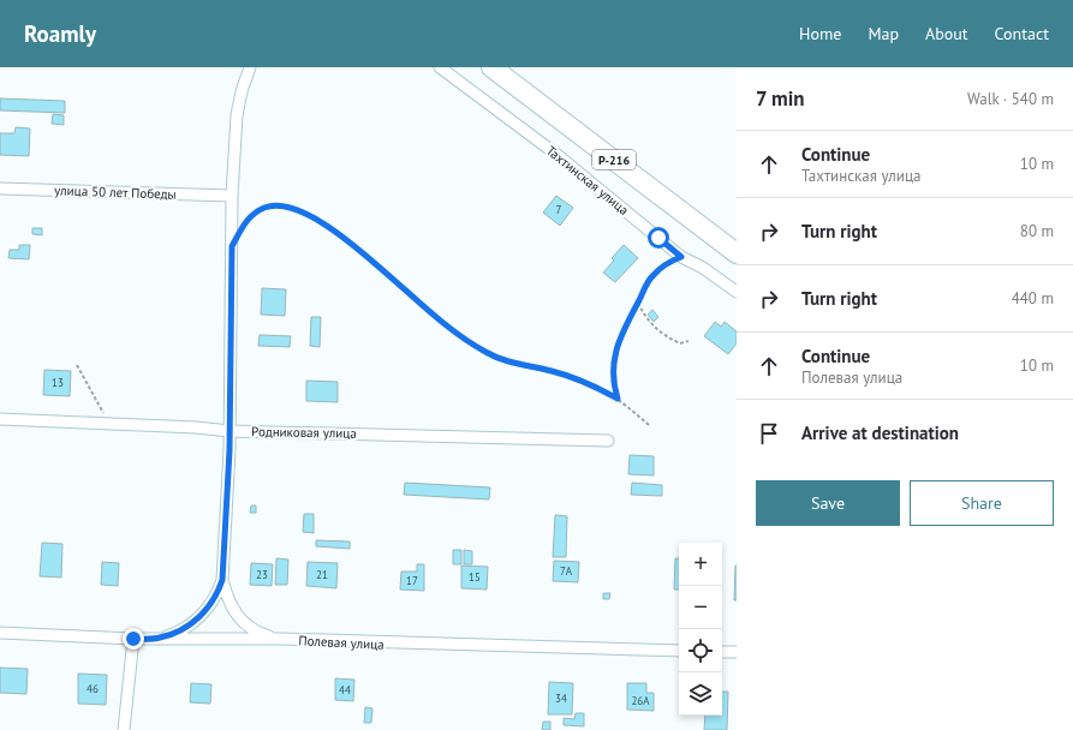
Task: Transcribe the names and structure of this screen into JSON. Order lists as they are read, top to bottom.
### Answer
{
  "streets": {
    "highway": ["Р-216"],
    "street": [
      "Тахтинская улица",
      "улица 50 лет Победы",
      "Родниковая улица",
      "Полевая улица"
    ]
  },
  "house_numbers": [
    "7",
    "13",
    "7А",
    "23",
    "21",
    "15",
    "17",
    "46",
    "44",
    "34",
    "26А"
  ],
  "page": {
    "header": "Roamly",
    "nav": [
      "Home",
      "Map",
      "About",
      "Contact"
    ],
    "heading": ["7 min", "Walk · 540 m"],
    "list": [
      ["Continue", "Тахтинская улица", "10 m"],
      ["Turn right", "80 m"],
      ["Turn right", "440 m"],
      ["Continue", "Полевая улица", "10 m"],
      "Arrive at destination"
    ],
    "buttons": ["Save", "Share"],
    "map_buttons": ["+", "−"]
  }
}
